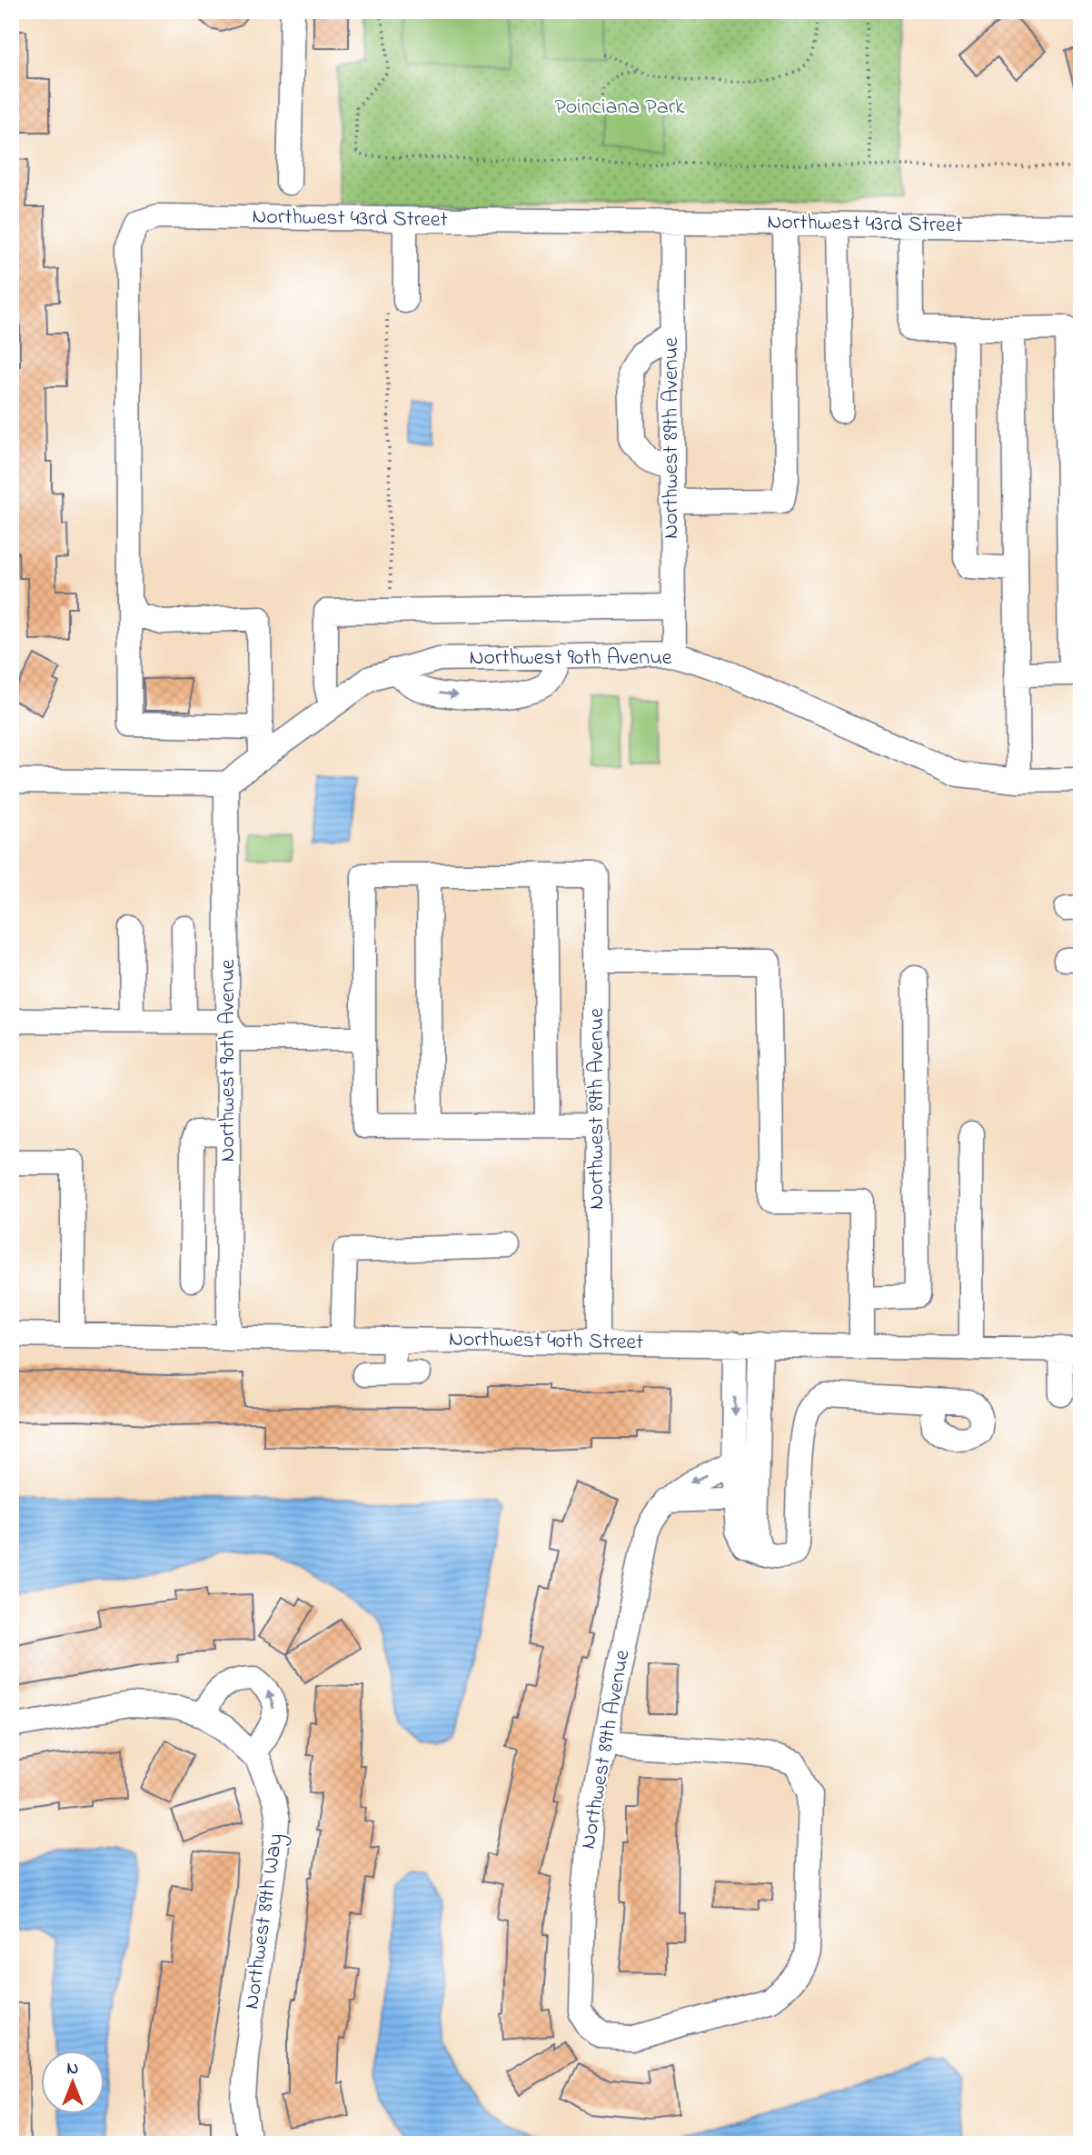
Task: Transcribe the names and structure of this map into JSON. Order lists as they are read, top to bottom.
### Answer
{
  "streets": {
    "street": [
      "Northwest 43rd Street",
      "Northwest 89th Avenue",
      "Northwest 90th Avenue",
      "Northwest 40th Street",
      "Northwest 89th Way"
    ]
  },
  "crossings": [
    ["Northwest 43rd Street", "Northwest 89th Avenue"],
    ["Northwest 89th Avenue", "Northwest 90th Avenue"],
    ["Northwest 89th Avenue", "Northwest 40th Street"],
    ["Northwest 90th Avenue", "Northwest 40th Street"]
  ],
  "parks": ["Poinciana Park"],
  "north": "top"
}
